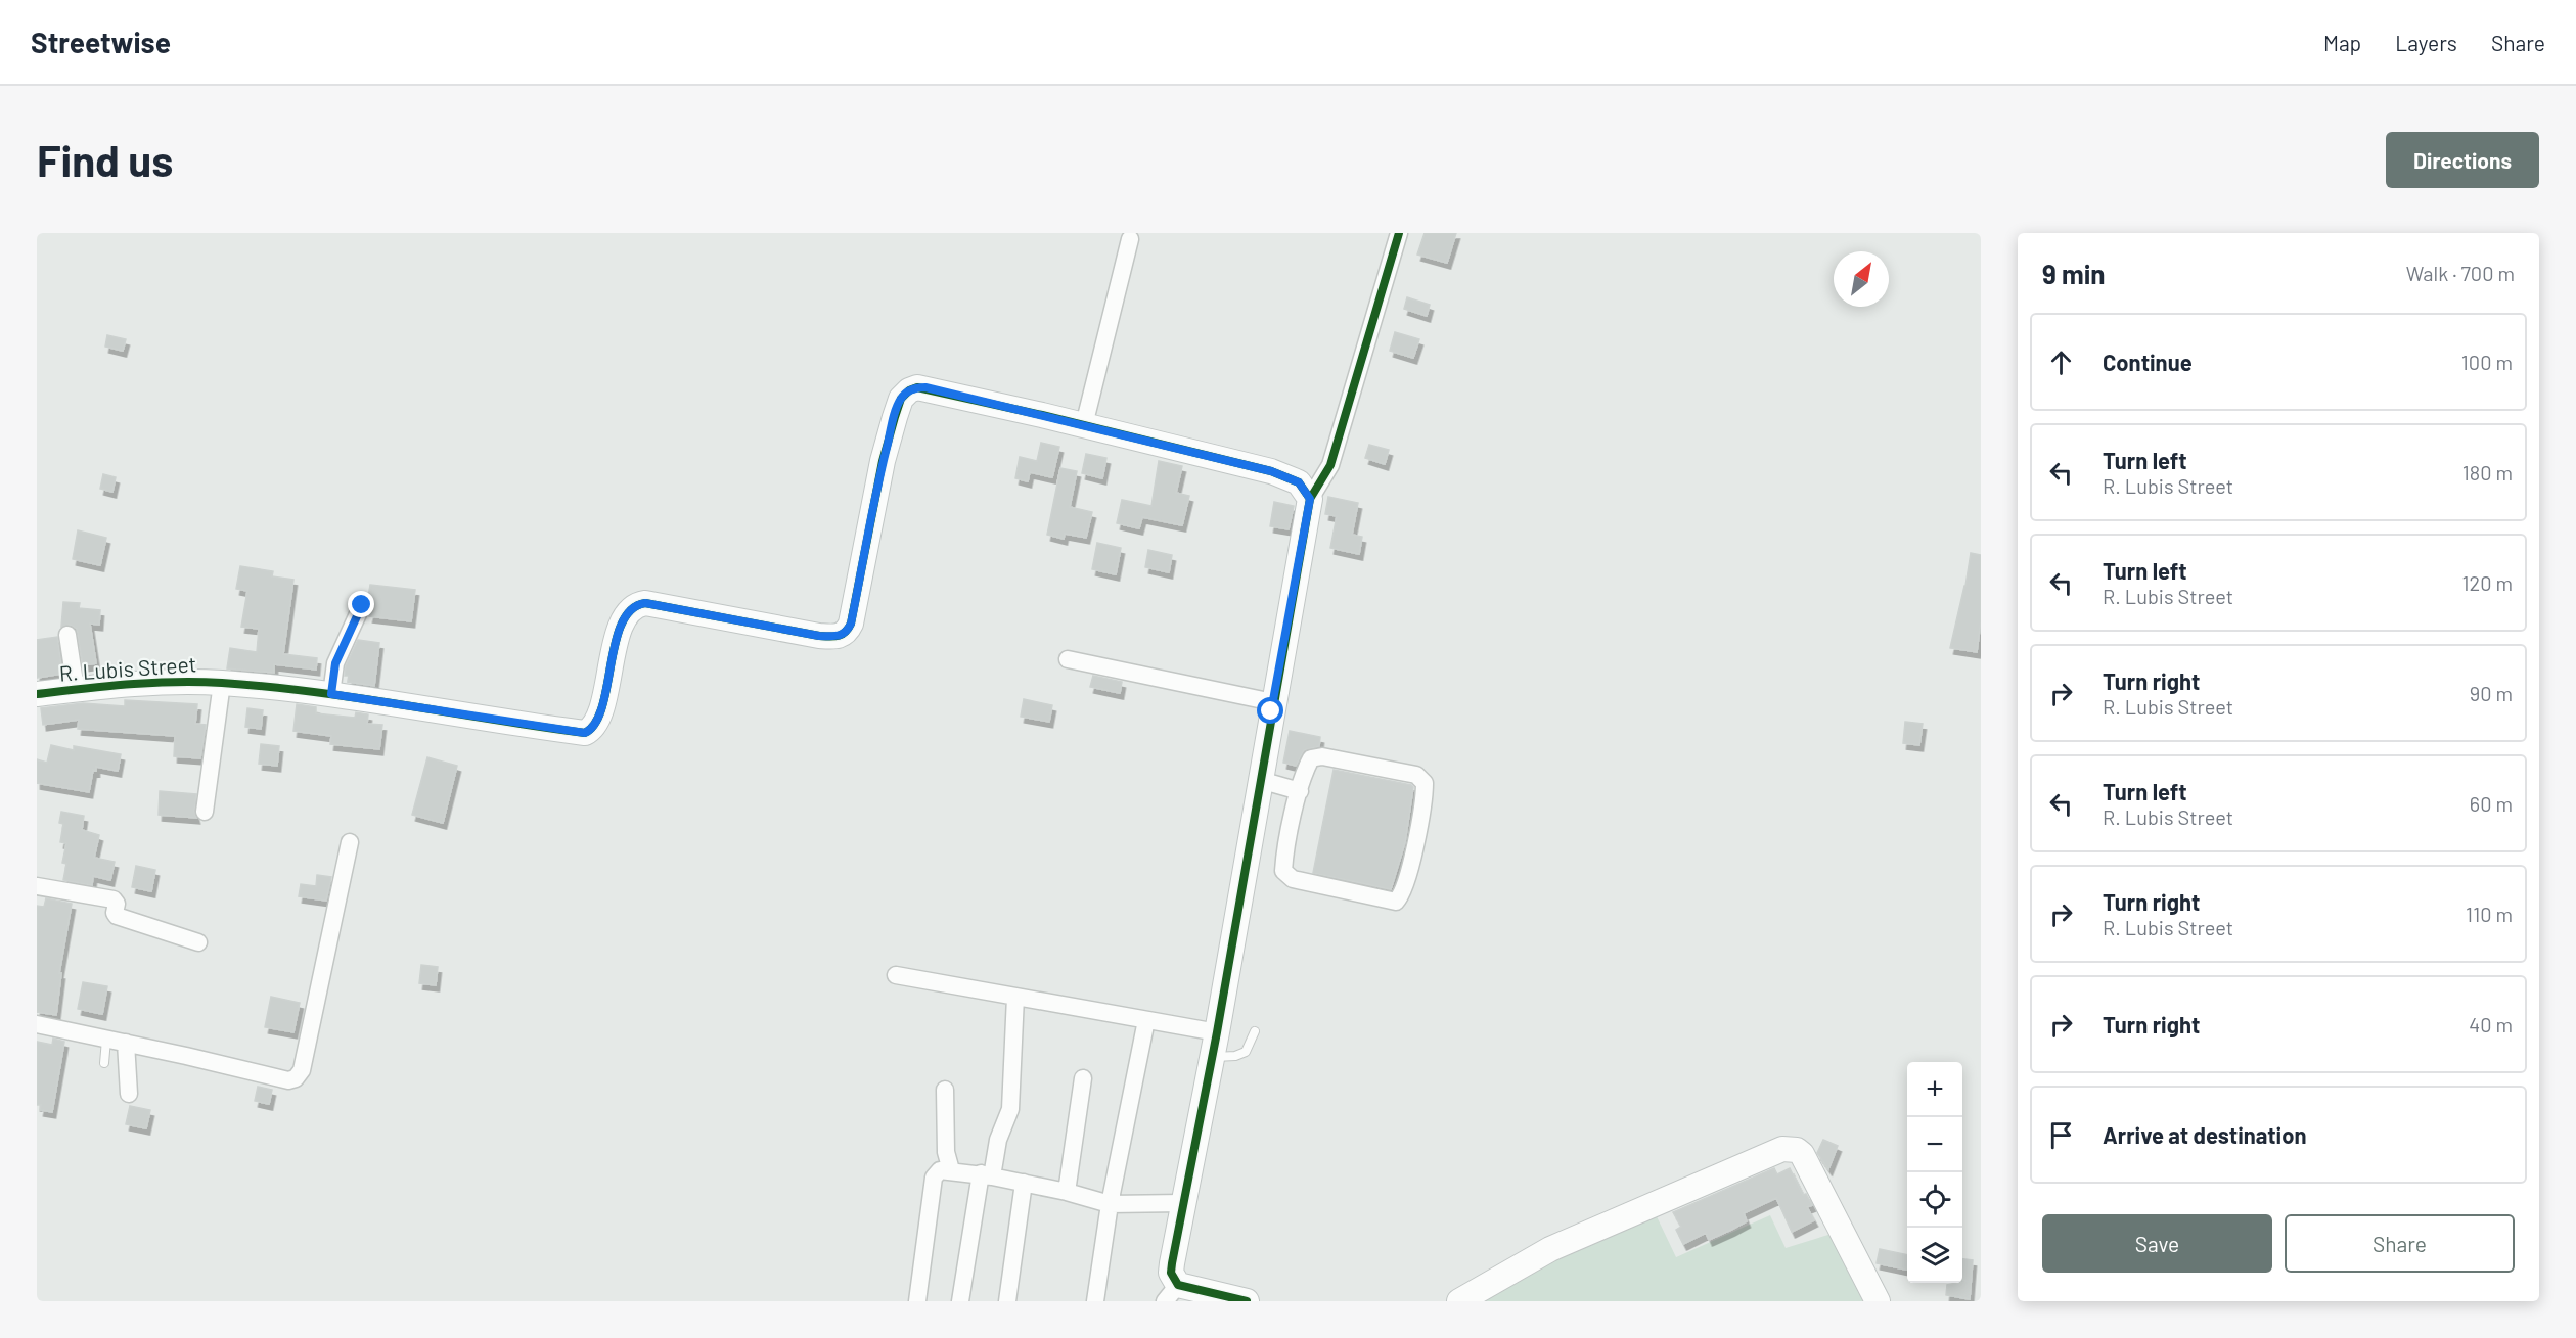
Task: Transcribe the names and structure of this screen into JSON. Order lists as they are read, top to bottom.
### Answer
{
  "streets": {
    "street": ["R. Lubis Street"]
  },
  "north": "top right",
  "page": {
    "header": "Streetwise",
    "nav": ["Map", "Layers", "Share"],
    "buttons": [
      "Directions",
      ["Save", "Share"]
    ],
    "title": "Find us",
    "heading": ["9 min", "Walk · 700 m"],
    "list": [
      ["Continue", "100 m"],
      ["Turn left", "R. Lubis Street", "180 m"],
      ["Turn left", "R. Lubis Street", "120 m"],
      ["Turn right", "R. Lubis Street", "90 m"],
      ["Turn left", "R. Lubis Street", "60 m"],
      ["Turn right", "R. Lubis Street", "110 m"],
      ["Turn right", "40 m"],
      "Arrive at destination"
    ],
    "map_buttons": ["+", "−"]
  }
}
